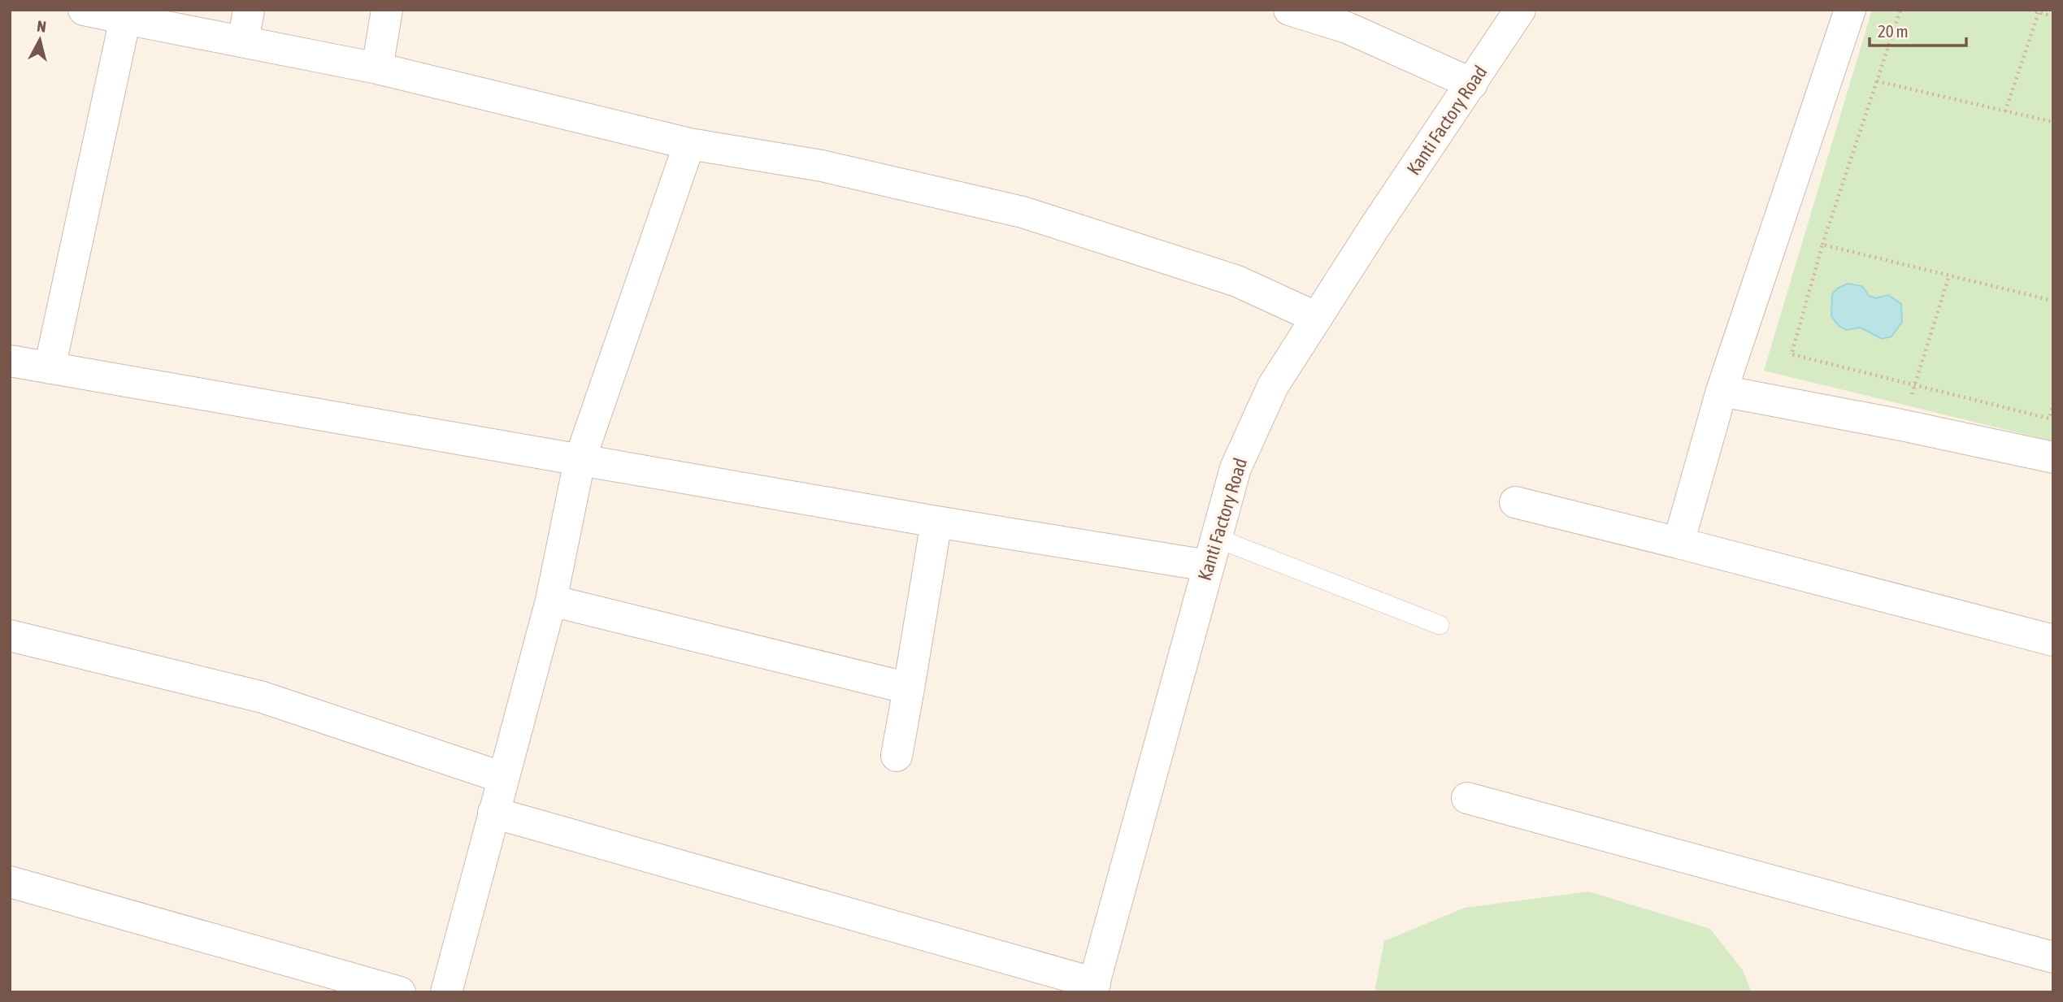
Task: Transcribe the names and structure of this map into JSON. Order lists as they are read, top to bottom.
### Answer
{
  "streets": {
    "street": ["Kanti Factory Road"]
  },
  "scale_bar": "20 m",
  "north": "top"
}
